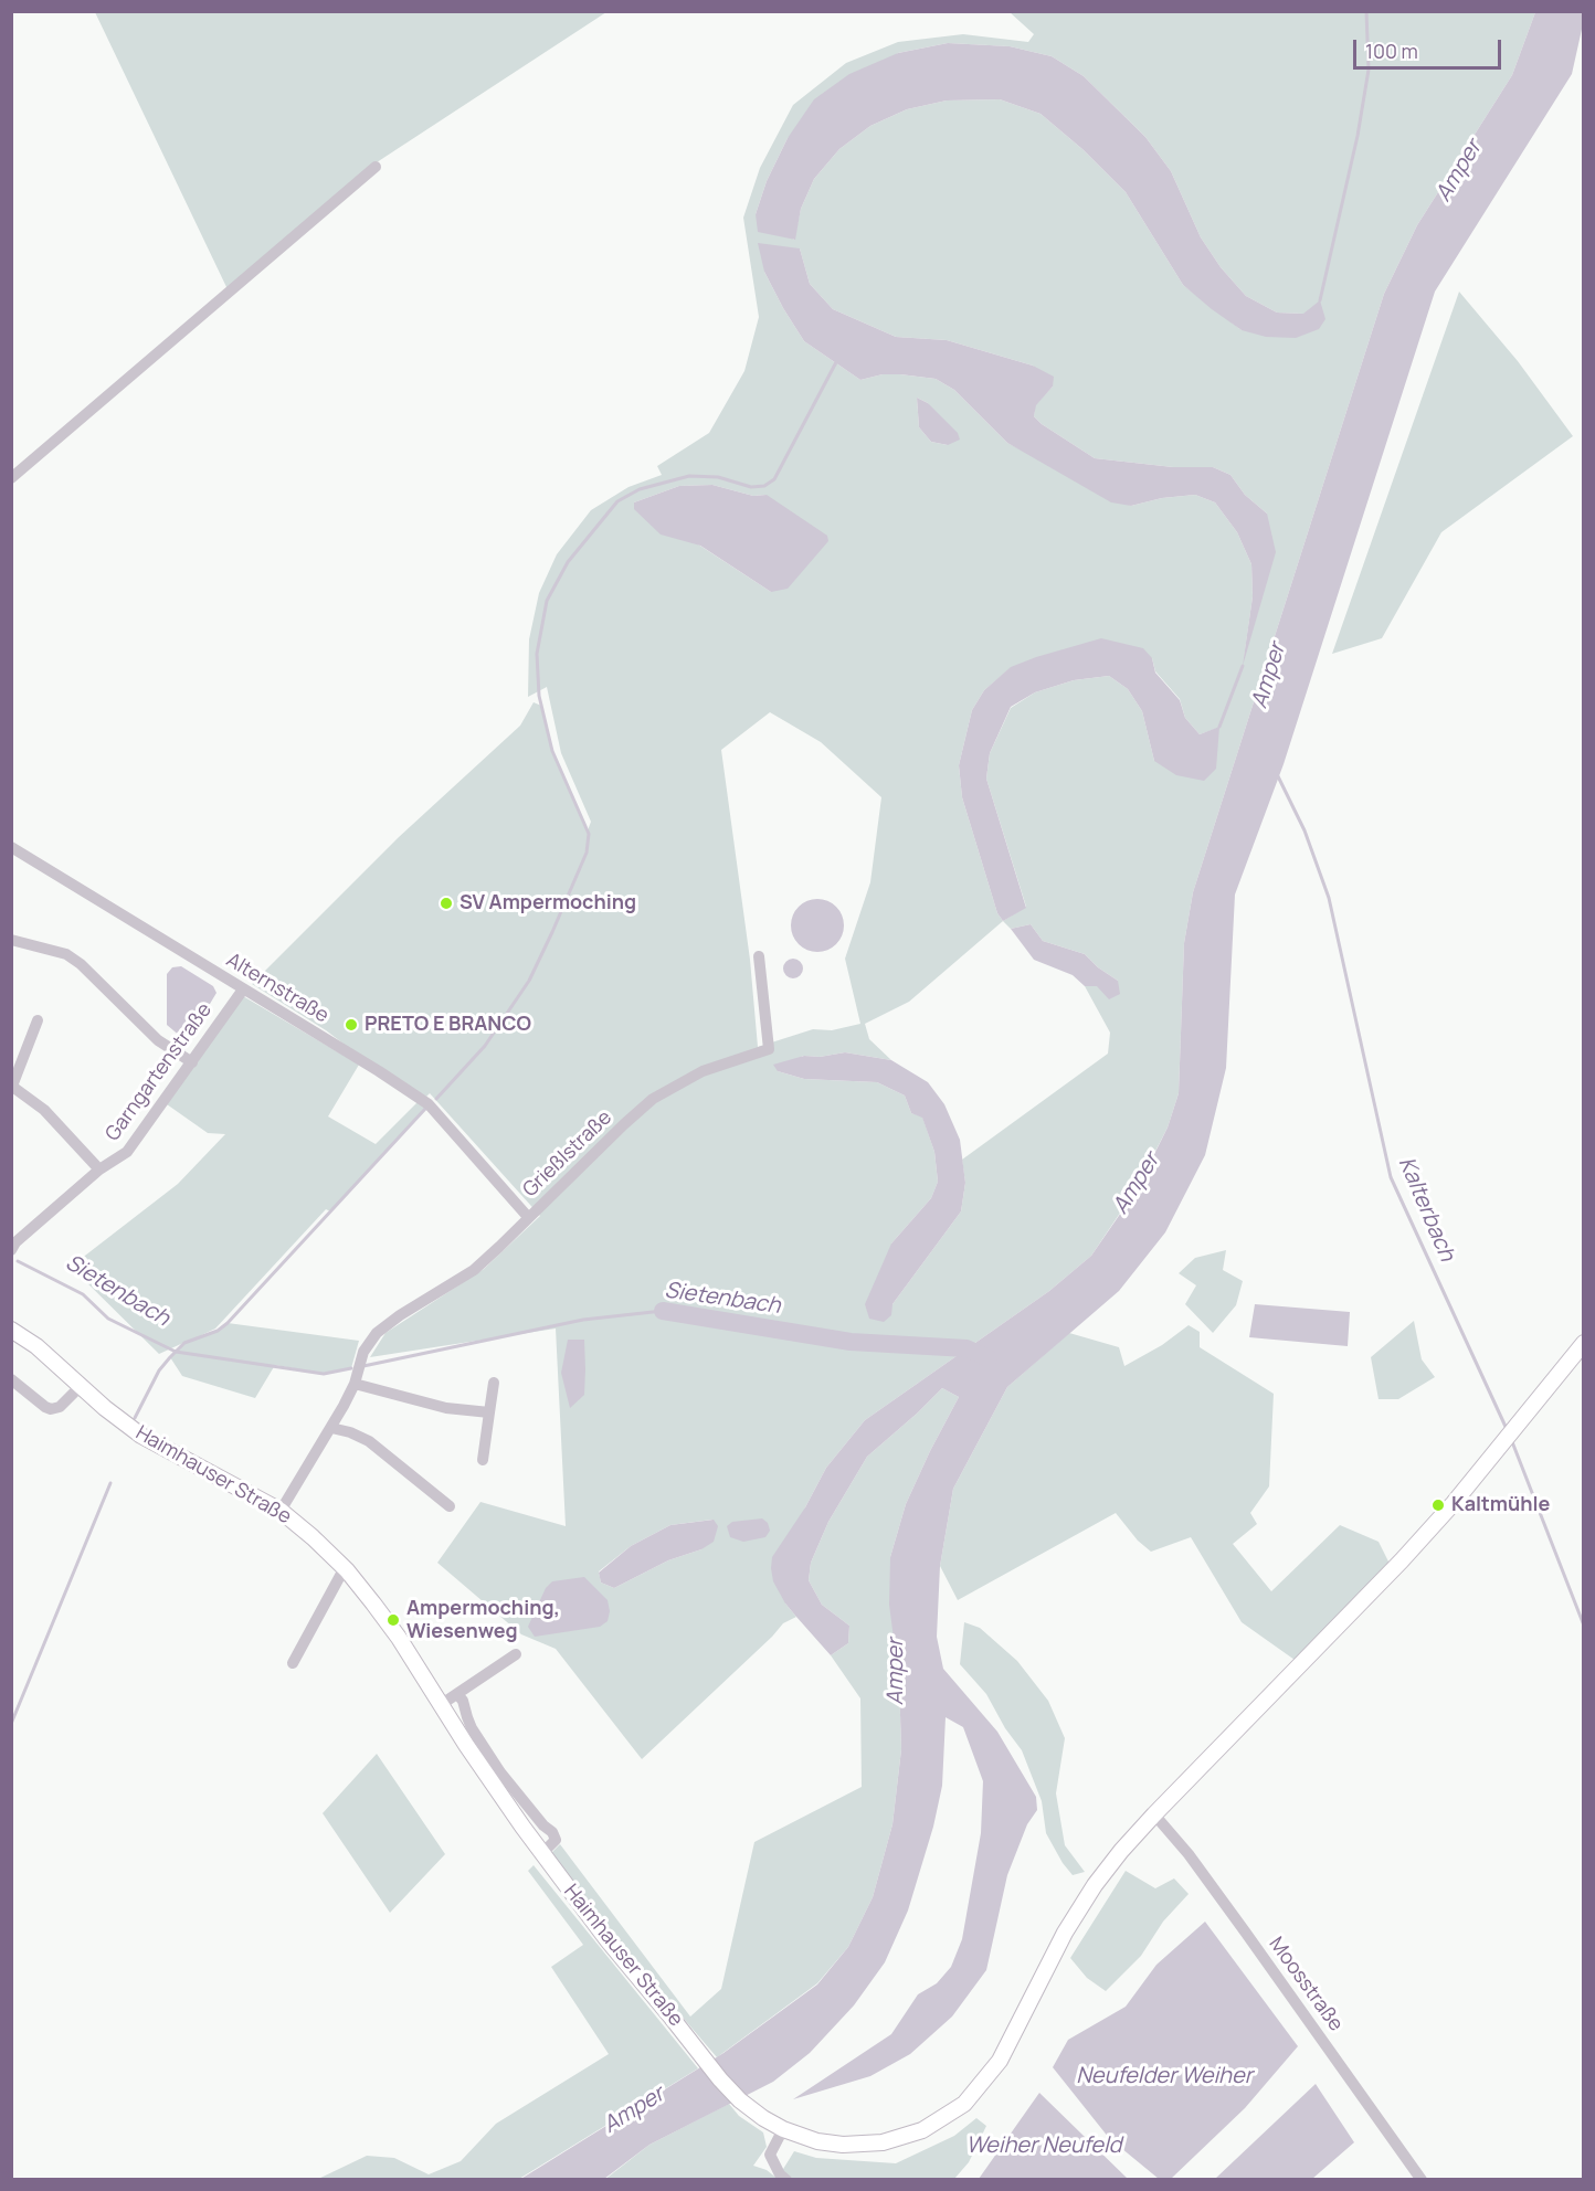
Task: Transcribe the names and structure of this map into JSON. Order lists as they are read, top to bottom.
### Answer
{
  "streets": {
    "main road": ["Haimhauser Straße"],
    "street": [
      "Alternstraße",
      "Garngartenstraße",
      "Grießlstraße",
      "Moosstraße"
    ]
  },
  "crossings": [
    ["Alternstraße", "Garngartenstraße"],
    ["Alternstraße", "Grießlstraße"],
    ["Grießlstraße", "Haimhauser Straße"],
    ["Haimhauser Straße", "Moosstraße"]
  ],
  "water": [
    "Amper",
    "Kalterbach",
    "Sietenbach",
    "Neufelder Weiher",
    "Weiher Neufeld"
  ],
  "places": [
    "SV Ampermoching",
    "PRETO E BRANCO",
    "Kaltmühle",
    "Ampermoching, Wiesenweg"
  ],
  "scale_bar": "100 m"
}
